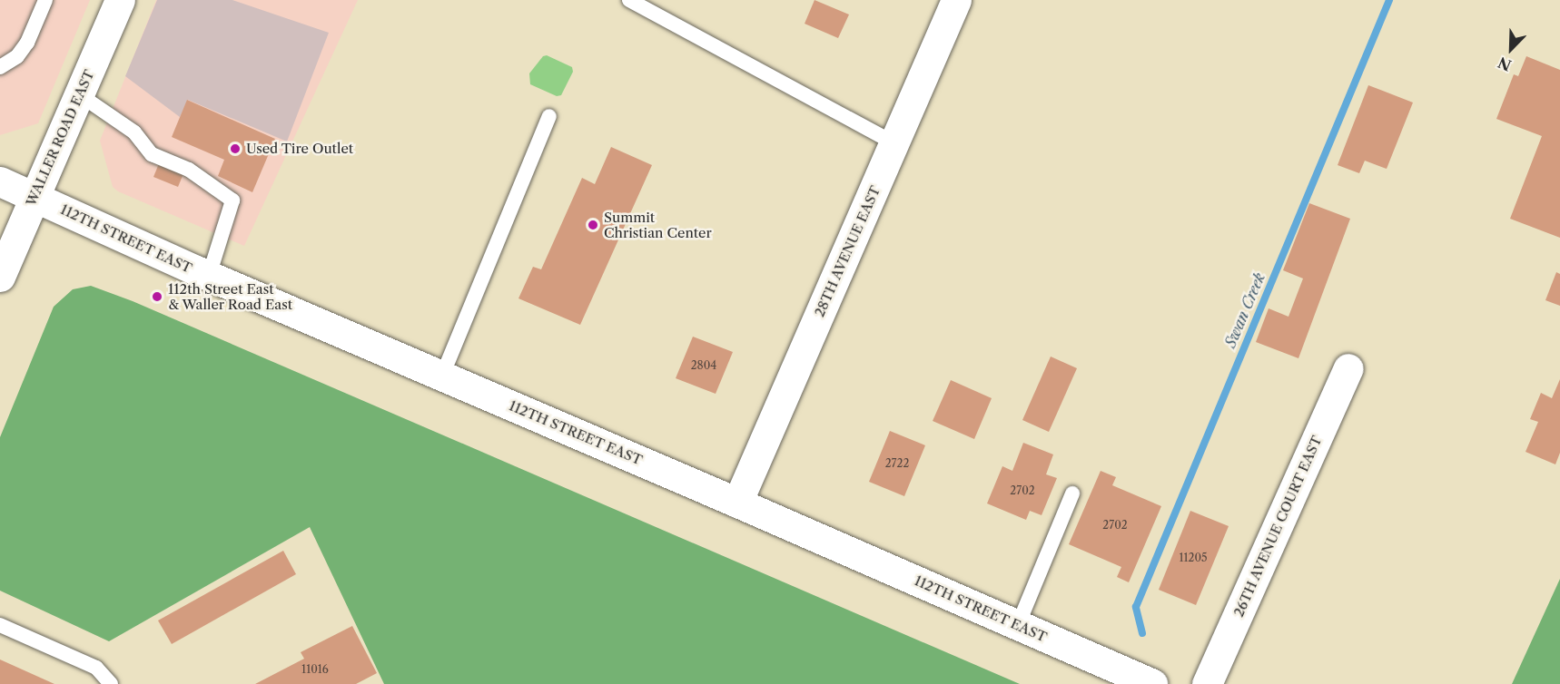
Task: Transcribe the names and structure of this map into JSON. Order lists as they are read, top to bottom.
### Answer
{
  "streets": {
    "main road": [
      "WALLER ROAD EAST",
      "112TH STREET EAST",
      "28TH AVENUE EAST",
      "26TH AVENUE COURT EAST"
    ]
  },
  "crossings": [
    ["WALLER ROAD EAST", "112TH STREET EAST"],
    ["112TH STREET EAST", "28TH AVENUE EAST"]
  ],
  "water": ["Swan Creek"],
  "places": ["Used Tire Outlet", "Summit Christian Center", "112th Street East & Waller Road East"],
  "house_numbers": [
    "2804",
    "2722",
    "2702",
    "2702",
    "11205",
    "11016"
  ],
  "north": "bottom left"
}
